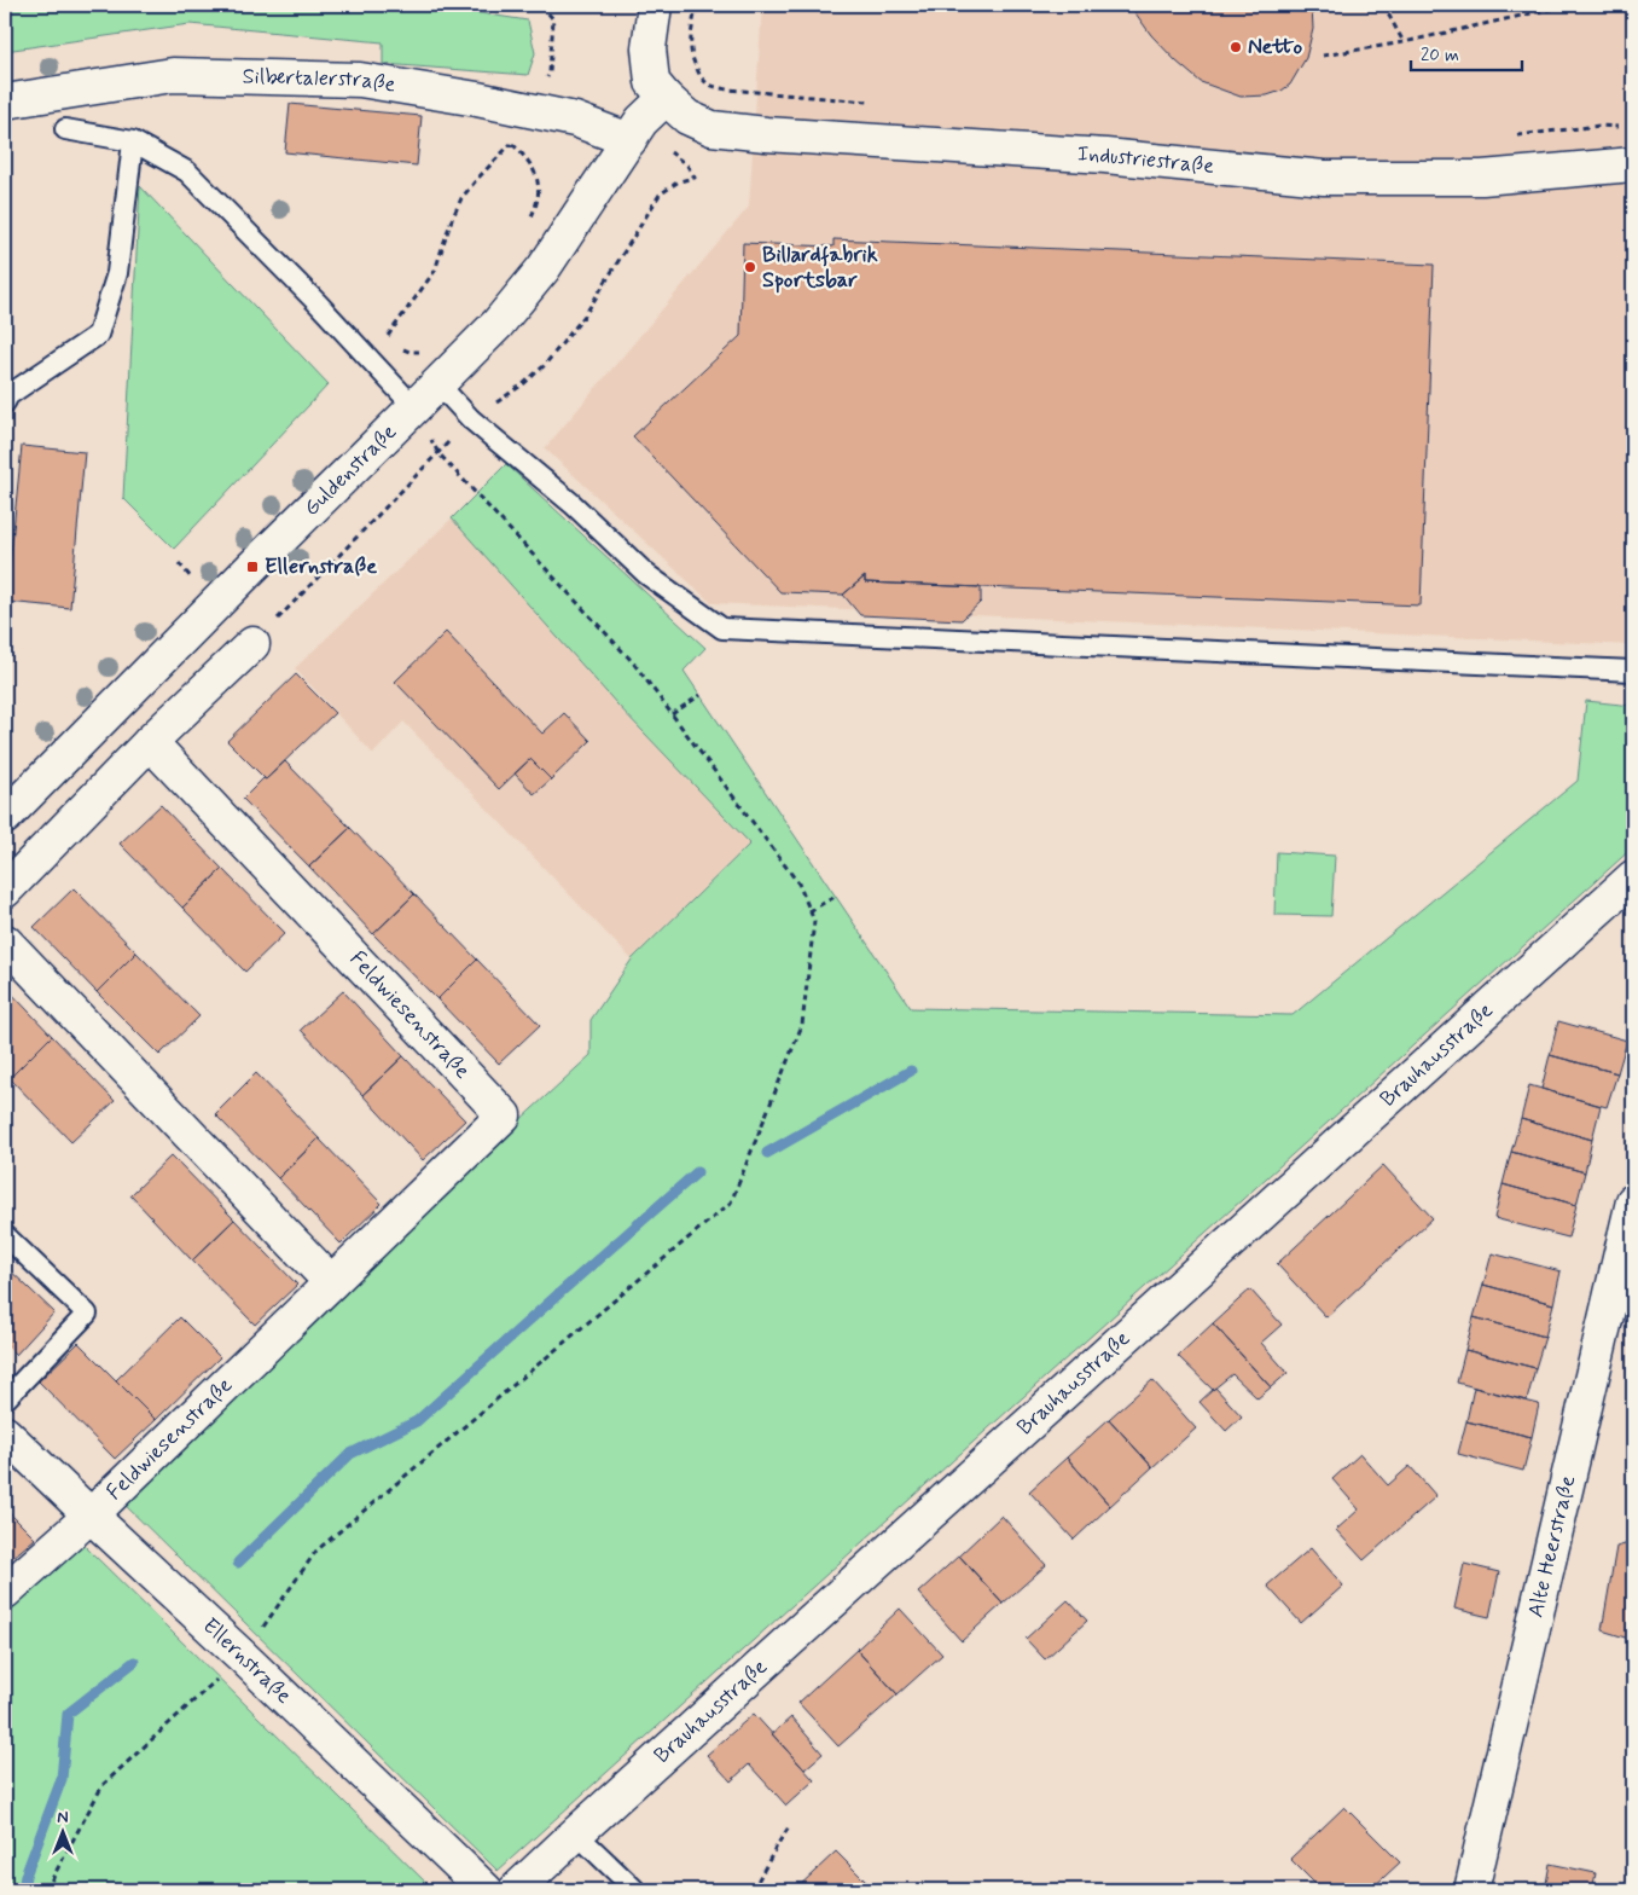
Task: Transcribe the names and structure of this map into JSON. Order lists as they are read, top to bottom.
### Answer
{
  "streets": {
    "street": [
      "Silbertalerstraße",
      "Industriestraße",
      "Guldenstraße",
      "Feldwiesenstraße",
      "Brauhausstraße",
      "Alte Heerstraße",
      "Ellernstraße"
    ]
  },
  "crossings": [
    ["Silbertalerstraße", "Guldenstraße"],
    ["Industriestraße", "Guldenstraße"],
    ["Feldwiesenstraße", "Ellernstraße"]
  ],
  "places": {
    "other": ["Netto", "Billardfabrik Sportsbar"],
    "transit": ["Ellernstraße"]
  },
  "scale_bar": "20 m",
  "north": "top"
}
